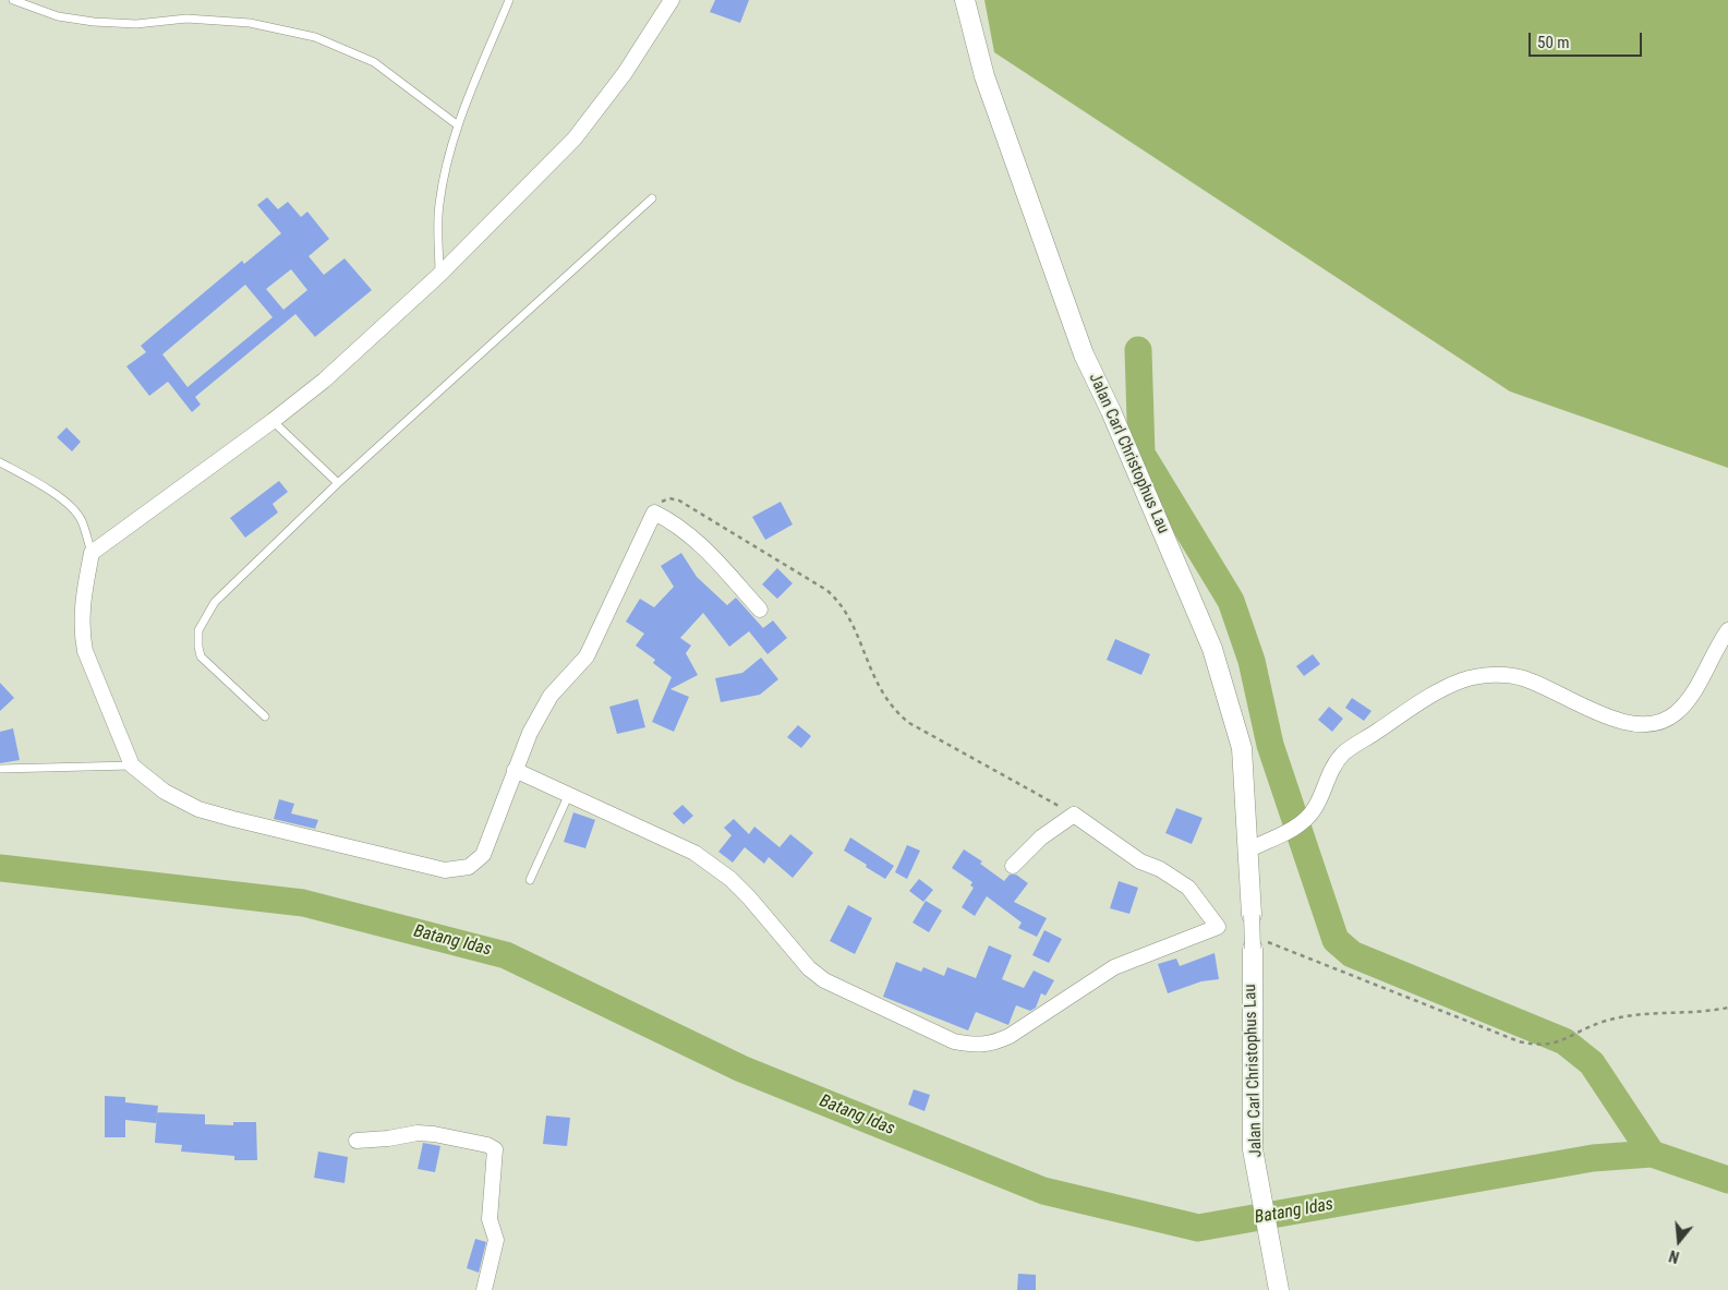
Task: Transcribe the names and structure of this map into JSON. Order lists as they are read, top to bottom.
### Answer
{
  "streets": {
    "street": ["Jalan Carl Christophus Lau"]
  },
  "water": ["Batang Idas"],
  "scale_bar": "50 m",
  "north": "bottom"
}
